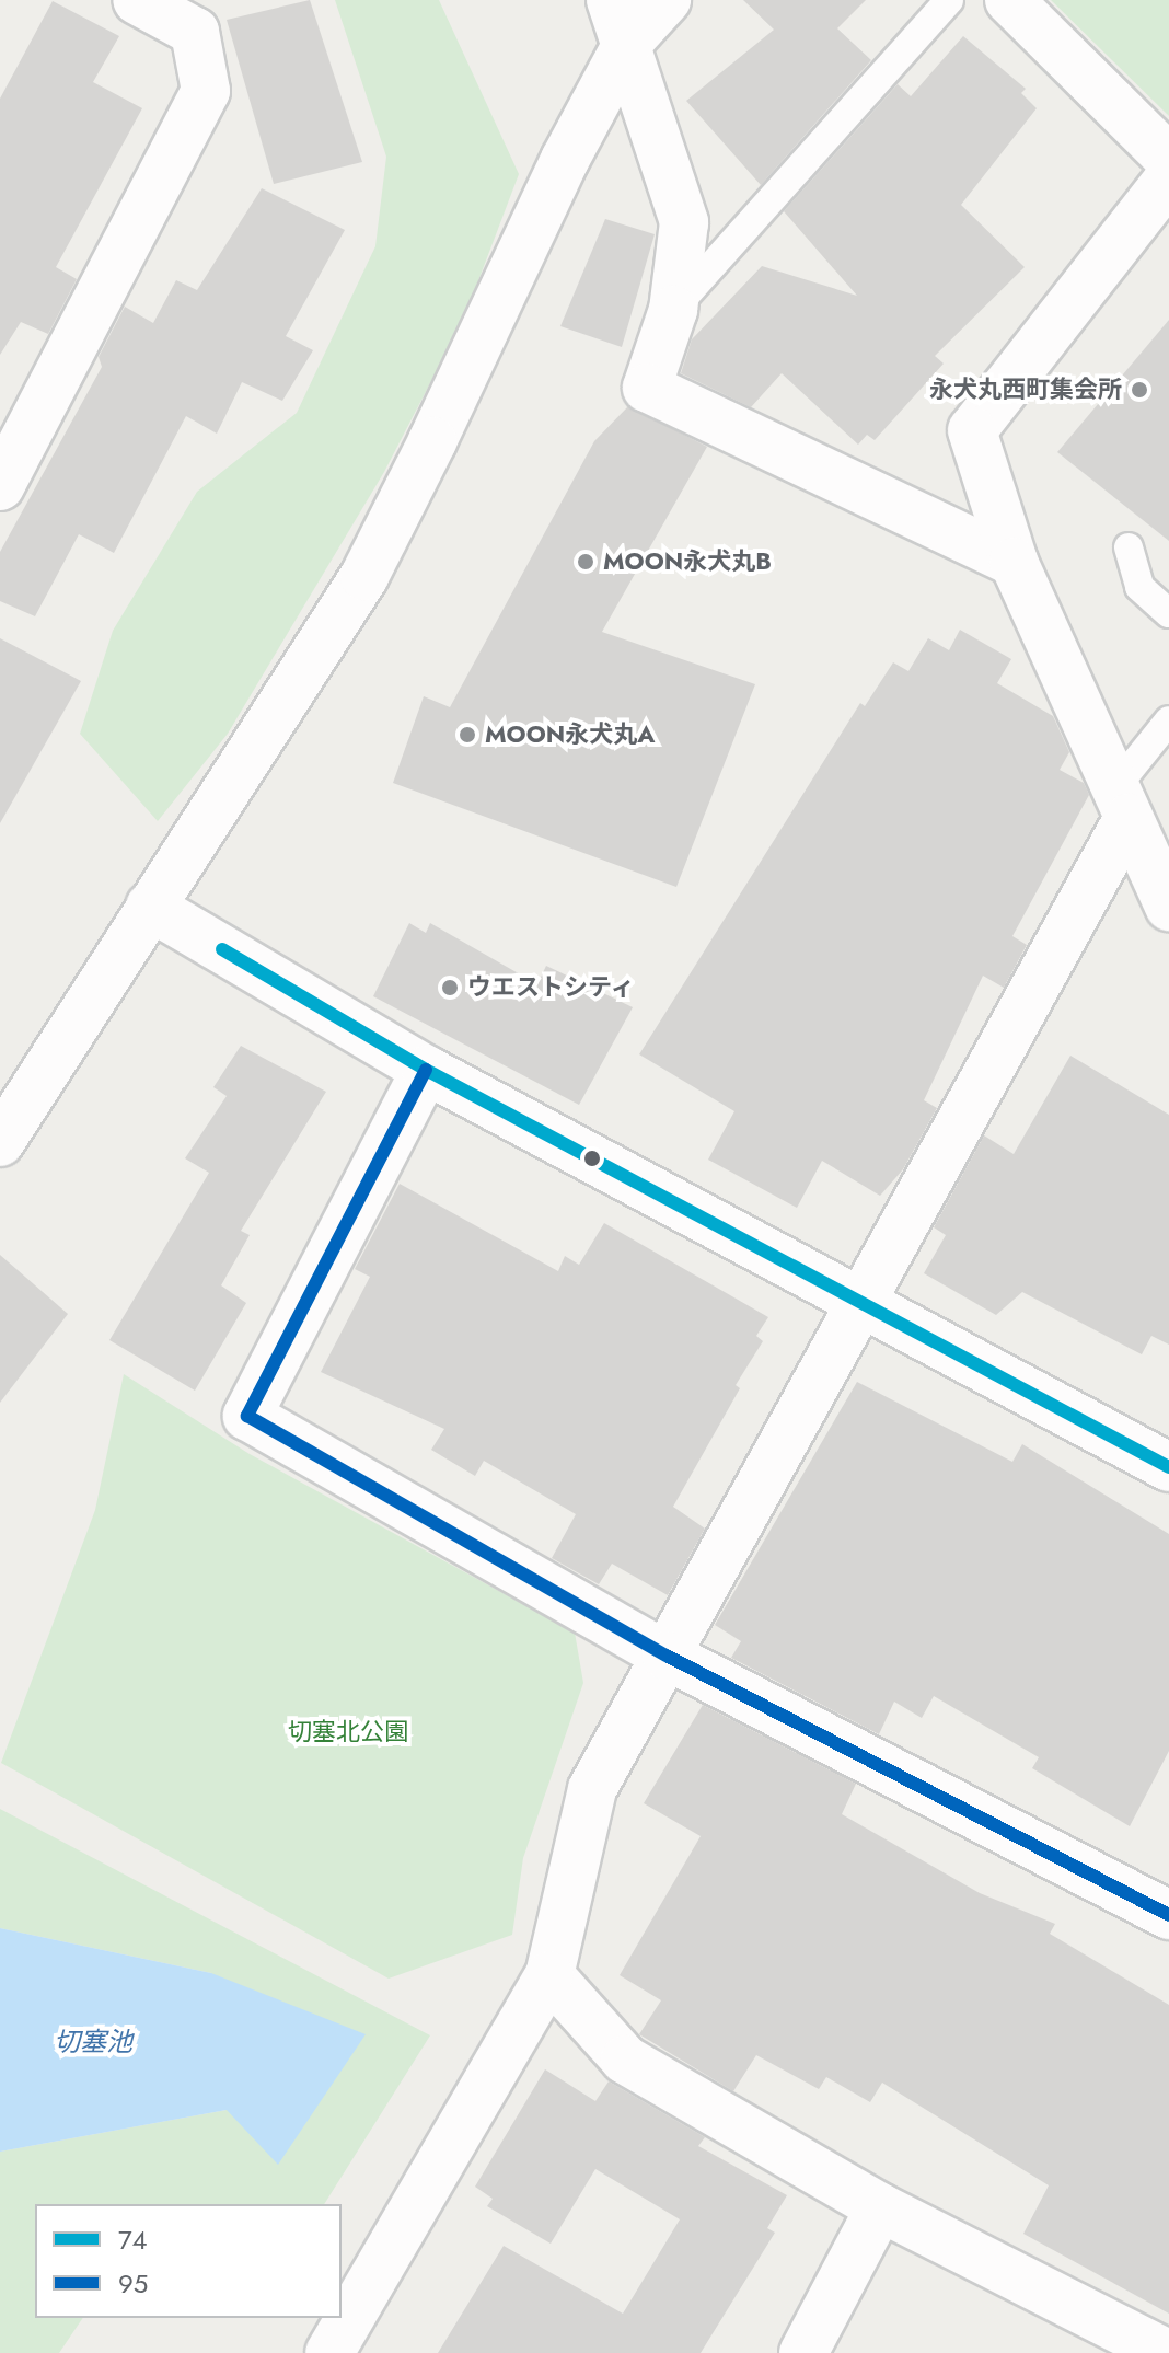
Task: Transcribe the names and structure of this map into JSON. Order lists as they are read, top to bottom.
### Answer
{
  "water": ["切塞池"],
  "parks": ["切塞北公園"],
  "places": [
    "永犬丸西町集会所",
    "MOON永犬丸B",
    "MOON永犬丸A",
    "ウエストシティ"
  ],
  "lines": ["transit line 74", "transit line 95"],
  "legend": ["74", "95"]
}
